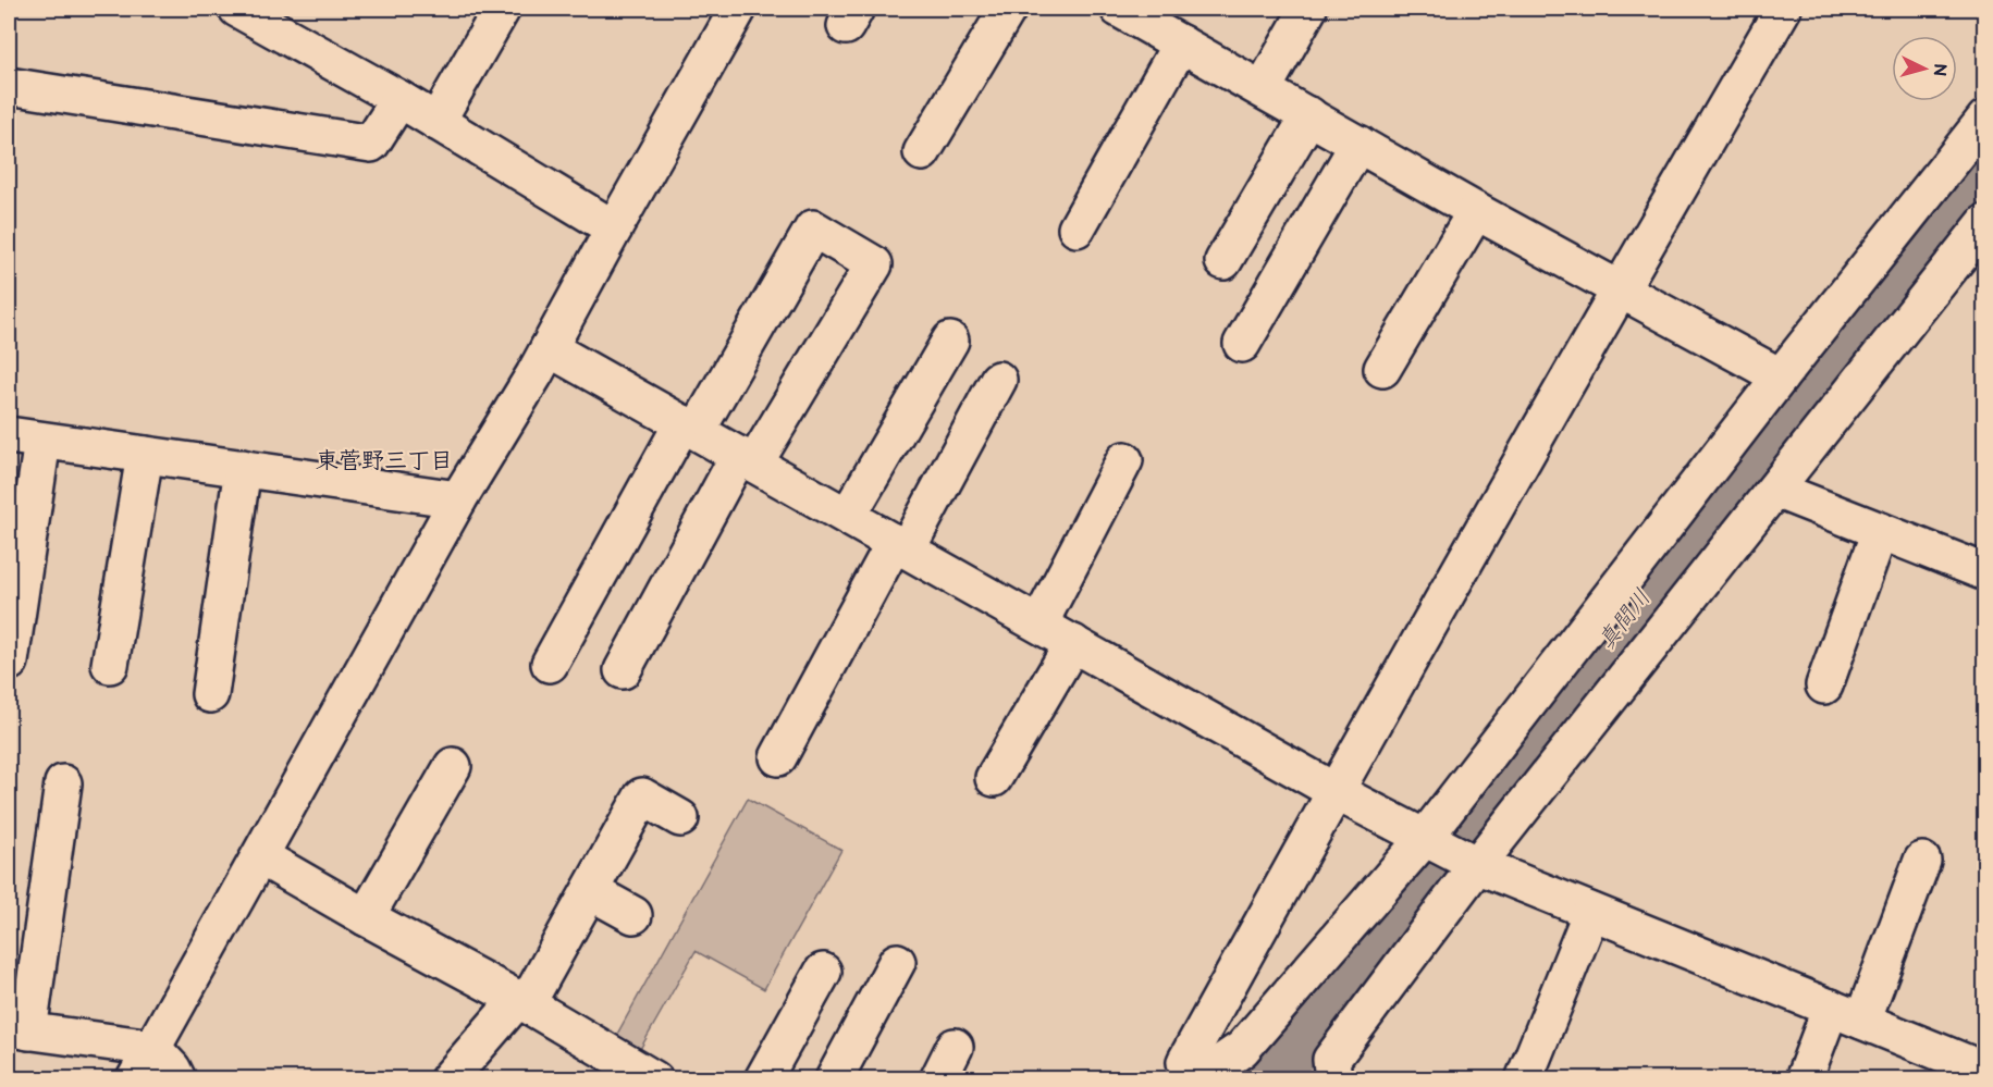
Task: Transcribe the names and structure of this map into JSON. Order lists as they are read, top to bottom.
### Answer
{
  "districts": ["東菅野三丁目"],
  "water": ["真間川"],
  "north": "right"
}
